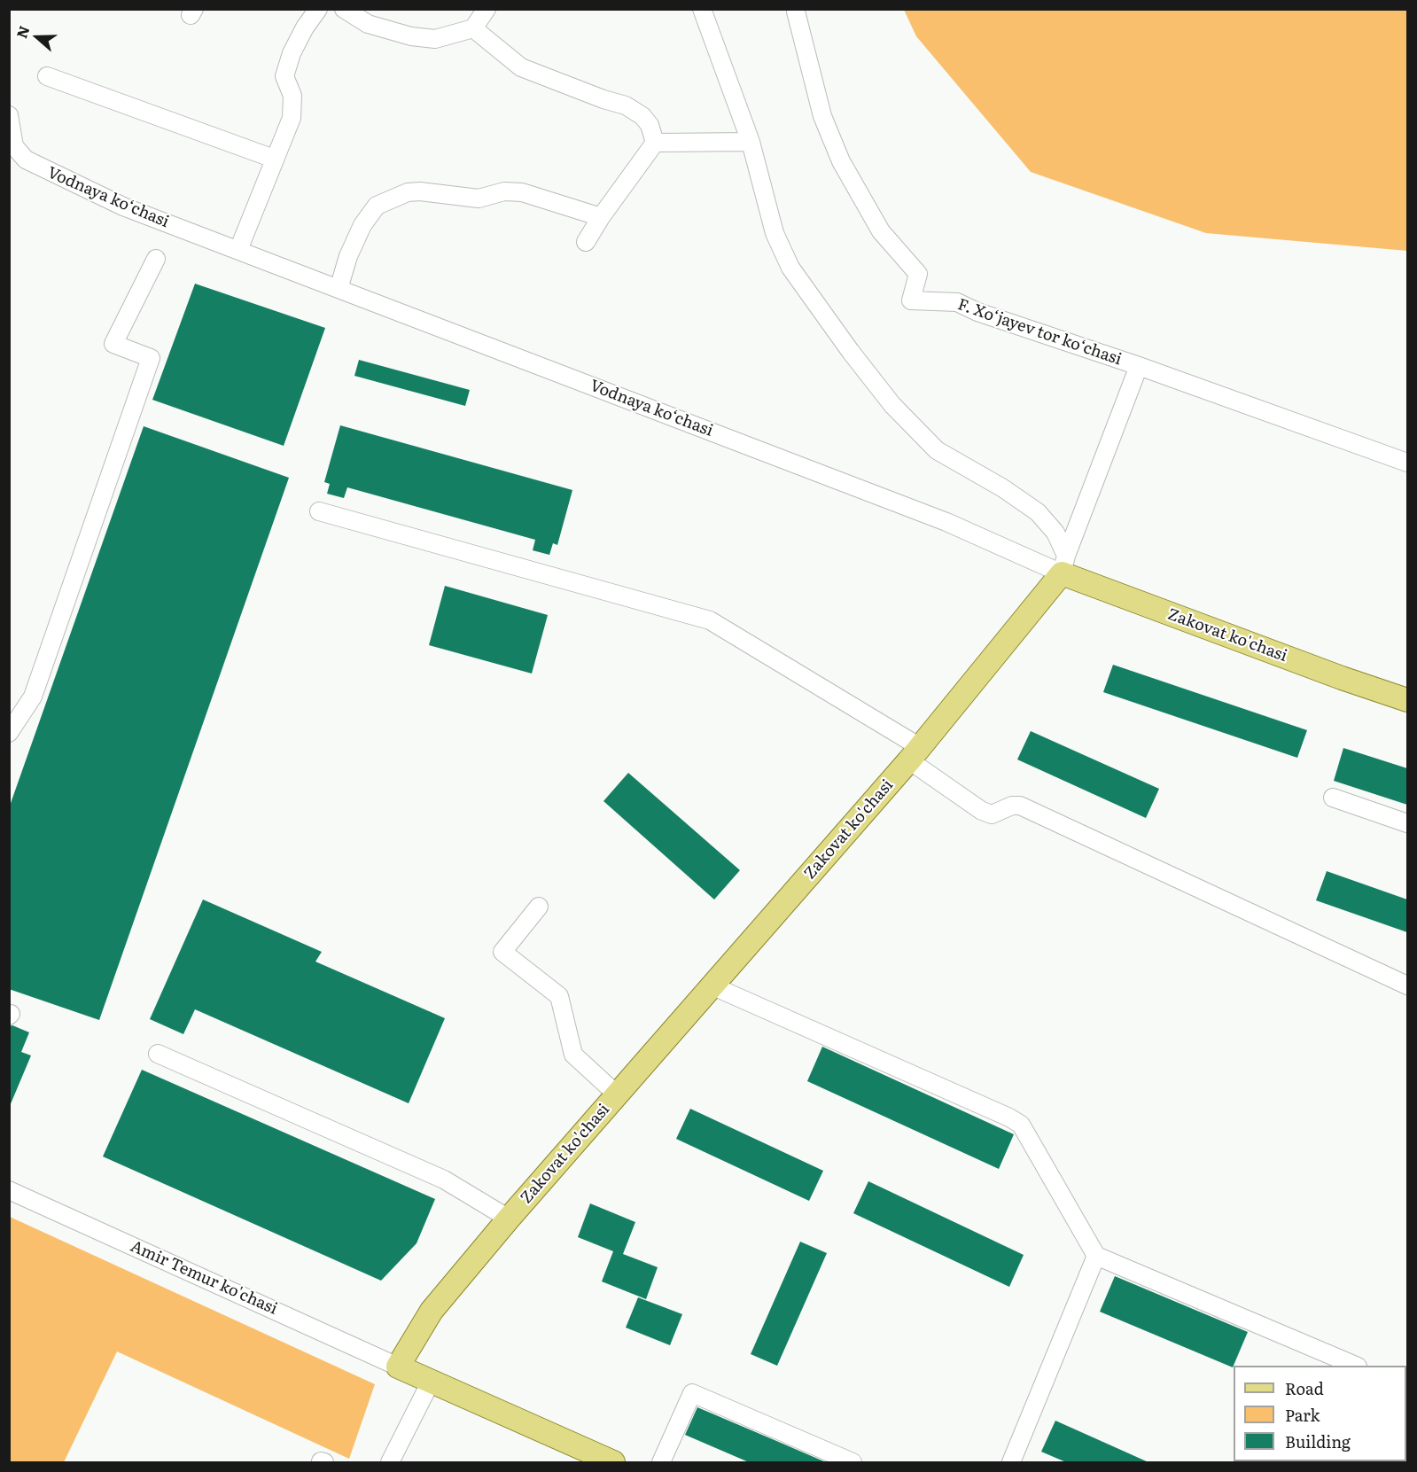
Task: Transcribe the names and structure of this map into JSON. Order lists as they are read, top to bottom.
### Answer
{
  "streets": {
    "main road": ["Zakovat ko'chasi"],
    "street": ["Vodnaya ko‘chasi", "F. Xo‘jayev tor ko‘chasi", "Amir Temur ko'chasi"]
  },
  "crossings": [
    ["Vodnaya ko‘chasi", "F. Xo‘jayev tor ko‘chasi"],
    ["Vodnaya ko‘chasi", "Zakovat ko'chasi"],
    ["F. Xo‘jayev tor ko‘chasi", "Zakovat ko'chasi"],
    ["Zakovat ko'chasi", "Amir Temur ko'chasi"]
  ],
  "legend": ["Road", "Park", "Building"],
  "north": "left"
}
